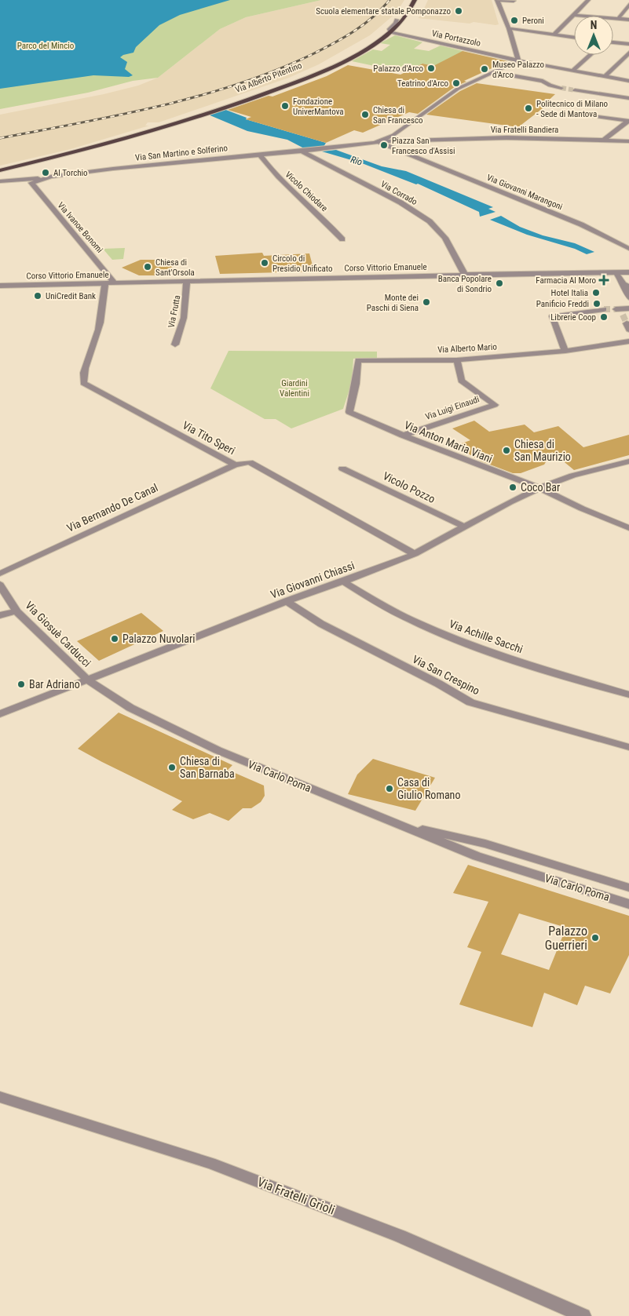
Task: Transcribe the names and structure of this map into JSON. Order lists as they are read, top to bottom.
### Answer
{
  "streets": {
    "main road": ["Via Alberto Pitentino"],
    "street": [
      "Via Portazzolo",
      "Via Fratelli Bandiera",
      "Via San Martino e Solferino",
      "Vicolo Chiodare",
      "Via Giovanni Marangoni",
      "Via Corrado",
      "Via Ivanoe Bonomi",
      "Corso Vittorio Emanuele",
      "Via Frutta",
      "Via Alberto Mario",
      "Via Luigi Einaudi",
      "Via Tito Speri",
      "Via Anton Maria Viani",
      "Vicolo Pozzo",
      "Via Bernando De Canal",
      "Via Giovanni Chiassi",
      "Via Giosuè Carducci",
      "Via Achille Sacchi",
      "Via San Crespino",
      "Via Carlo Poma",
      "Via Fratelli Grioli"
    ]
  },
  "crossings": [
    ["Via Portazzolo", "Via Alberto Pitentino"],
    ["Via San Martino e Solferino", "Vicolo Chiodare"],
    ["Via San Martino e Solferino", "Via Corrado"],
    ["Via San Martino e Solferino", "Via Ivanoe Bonomi"],
    ["Via Corrado", "Corso Vittorio Emanuele"],
    ["Via Ivanoe Bonomi", "Corso Vittorio Emanuele"],
    ["Corso Vittorio Emanuele", "Via Frutta"],
    ["Corso Vittorio Emanuele", "Via Tito Speri"],
    ["Via Alberto Mario", "Via Luigi Einaudi"],
    ["Via Alberto Mario", "Via Anton Maria Viani"],
    ["Via Luigi Einaudi", "Via Anton Maria Viani"],
    ["Via Tito Speri", "Via Bernando De Canal"],
    ["Via Tito Speri", "Via Giovanni Chiassi"],
    ["Via Anton Maria Viani", "Via Giovanni Chiassi"],
    ["Vicolo Pozzo", "Via Giovanni Chiassi"],
    ["Via Giovanni Chiassi", "Via Giosuè Carducci"],
    ["Via Giovanni Chiassi", "Via Achille Sacchi"],
    ["Via Giovanni Chiassi", "Via San Crespino"],
    ["Via Giovanni Chiassi", "Via Carlo Poma"],
    ["Via Giosuè Carducci", "Via Carlo Poma"]
  ],
  "water": ["Rio"],
  "parks": ["Parco del Mincio", "Giardini Valentini"],
  "places": {
    "other": [
      "Scuola elementare statale Pomponazzo",
      "Peroni",
      "Palazzo d'Arco",
      "Museo Palazzo d'Arco",
      "Teatrino d'Arco",
      "Fondazione UniverMantova",
      "Politecnico di Milano - Sede di Mantova",
      "Chiesa di San Francesco",
      "Piazza San Francesco d'Assisi",
      "Al Torchio",
      "Circolo di Presidio Unificato",
      "Chiesa di Sant'Orsola",
      "Banca Popolare di Sondrio",
      "Hotel Italia",
      "UniCredit Bank",
      "Monte dei Paschi di Siena",
      "Panificio Freddi",
      "Librerie Coop",
      "Chiesa di San Maurizio",
      "Coco Bar",
      "Palazzo Nuvolari",
      "Bar Adriano",
      "Chiesa di San Barnaba",
      "Casa di Giulio Romano",
      "Palazzo Guerrieri"
    ],
    "health": ["Farmacia Al Moro"]
  },
  "north": "top"
}
